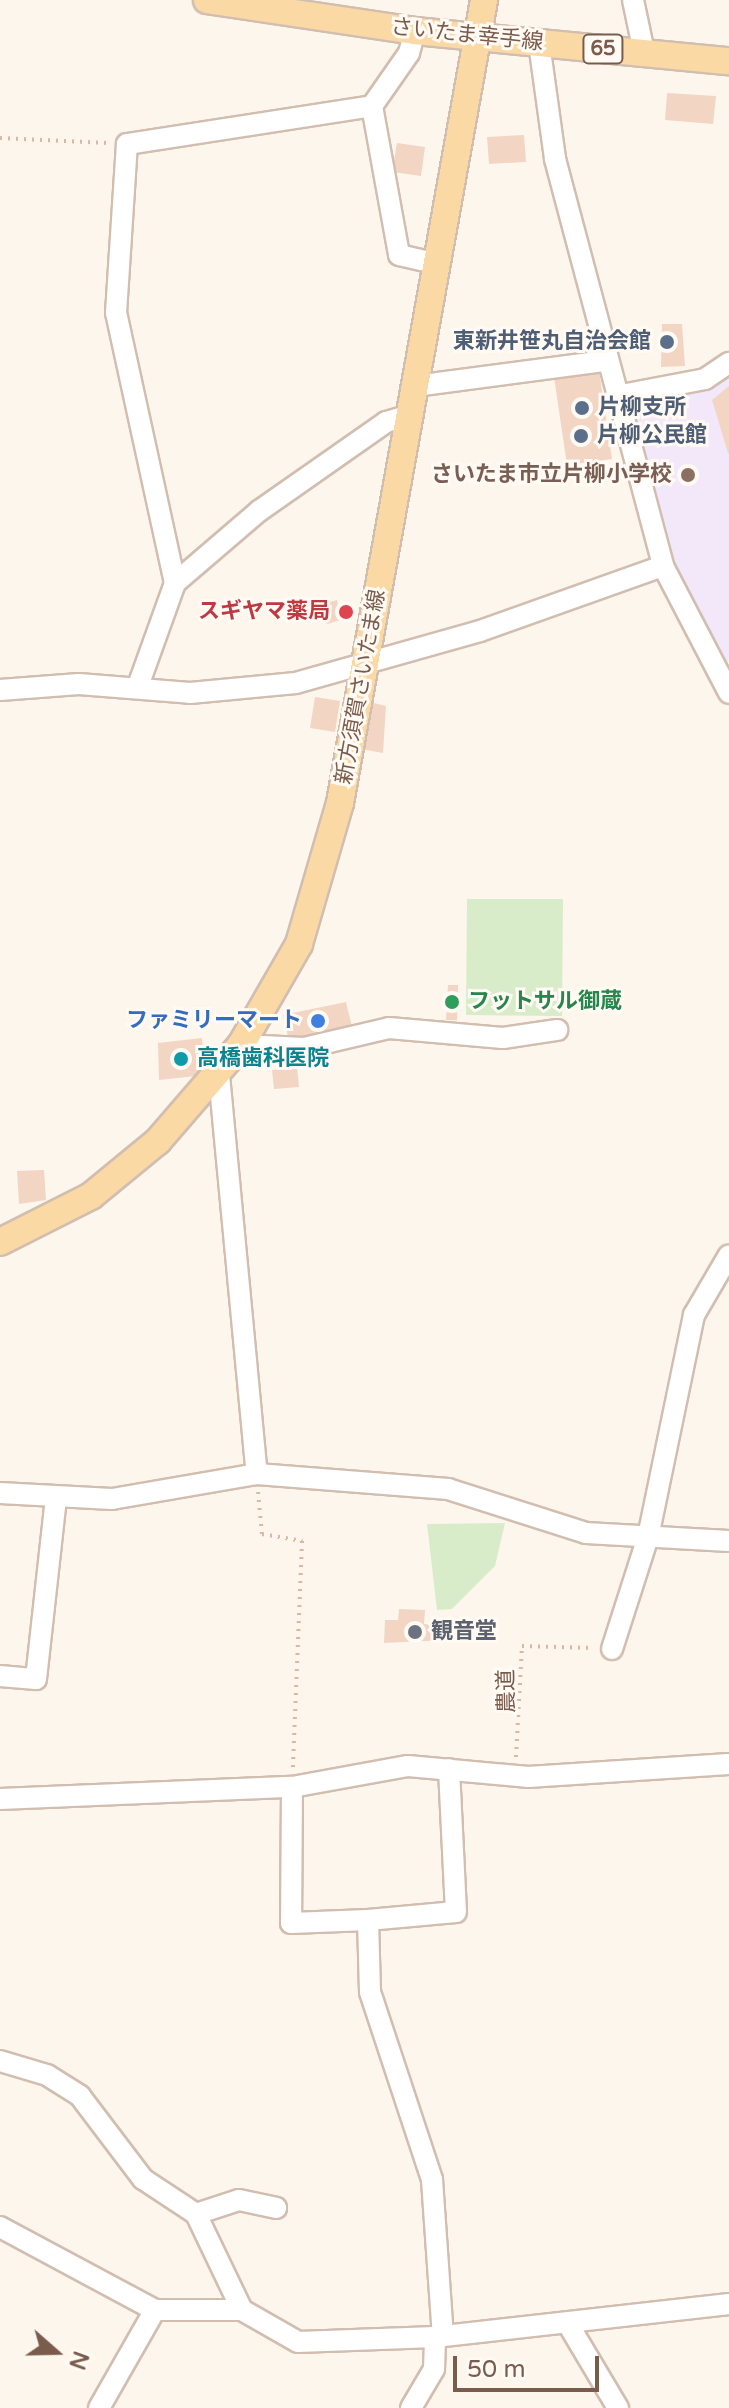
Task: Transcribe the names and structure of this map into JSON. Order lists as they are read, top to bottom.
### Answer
{
  "streets": {
    "main road": ["さいたま幸手線", "65", "新方須賀さいたま線"],
    "path": ["農道"]
  },
  "crossings": [
    ["さいたま幸手線", "新方須賀さいたま線"]
  ],
  "places": [
    "東新井笹丸自治会館",
    "片柳支所",
    "片柳公民館",
    "さいたま市立片柳小学校",
    "スギヤマ薬局",
    "フットサル御蔵",
    "ファミリーマート",
    "高橋歯科医院",
    "観音堂"
  ],
  "scale_bar": "50 m",
  "north": "right"
}
